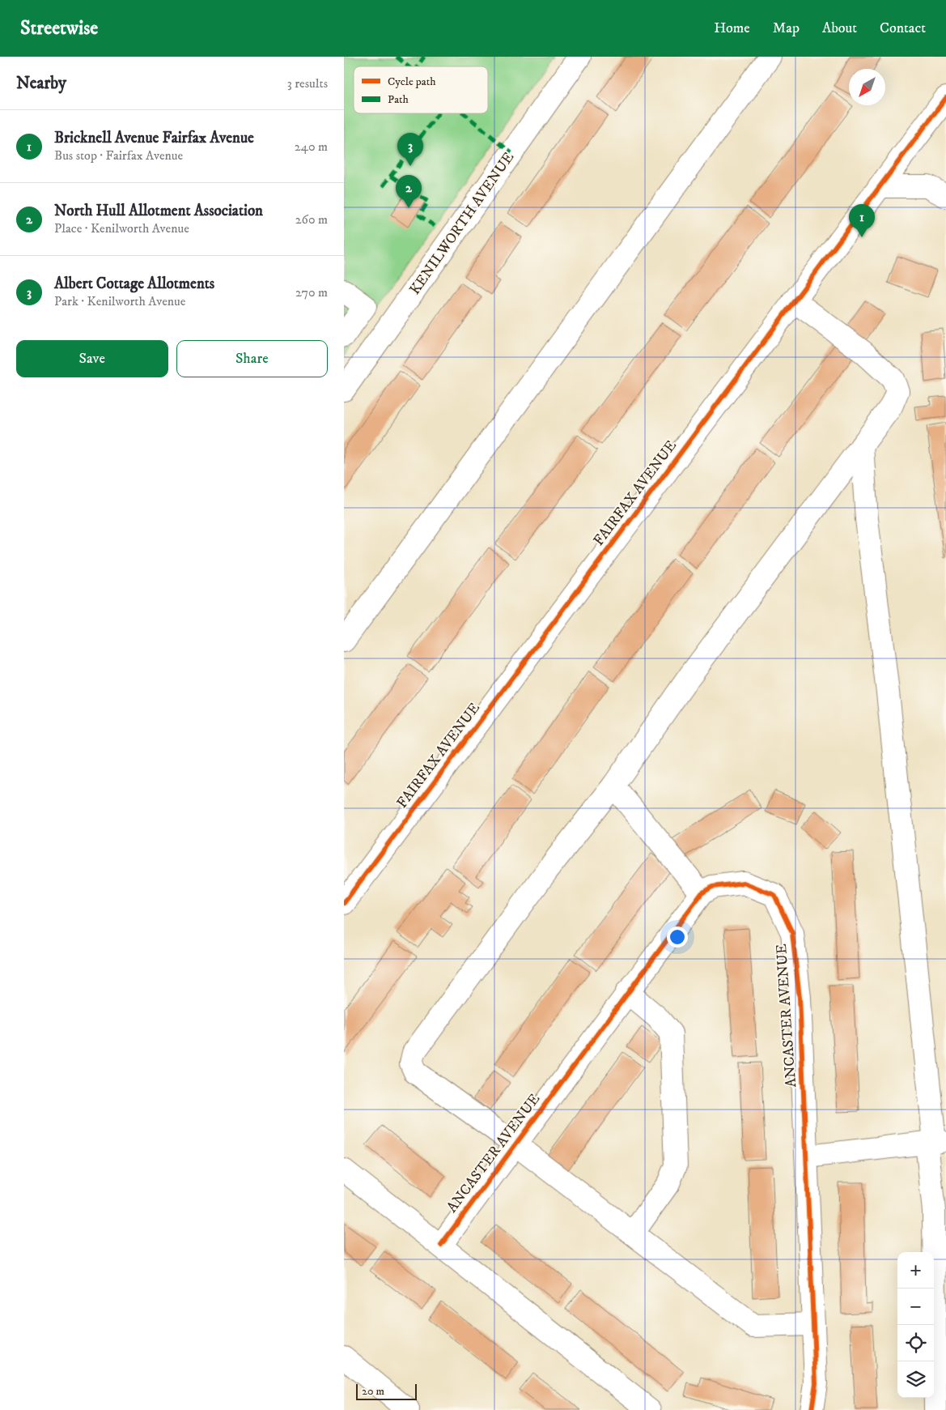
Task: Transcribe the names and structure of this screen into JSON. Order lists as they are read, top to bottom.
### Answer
{
  "streets": {
    "street": ["KENILWORTH AVENUE", "FAIRFAX AVENUE", "ANCASTER AVENUE"]
  },
  "legend": ["Cycle path", "Path"],
  "scale_bar": "20 m",
  "north": "bottom left",
  "page": {
    "header": "Streetwise",
    "nav": [
      "Home",
      "Map",
      "About",
      "Contact"
    ],
    "heading": ["Nearby", "3 results"],
    "list": [
      {
        "mark": "1",
        "name": "Bricknell Avenue Fairfax Avenue",
        "note": "Bus stop · Fairfax Avenue",
        "value": "240 m"
      },
      {
        "mark": "2",
        "name": "North Hull Allotment Association",
        "note": "Place · Kenilworth Avenue",
        "value": "260 m"
      },
      {
        "mark": "3",
        "name": "Albert Cottage Allotments",
        "note": "Park · Kenilworth Avenue",
        "value": "270 m"
      }
    ],
    "pins": ["3", "2", "1"],
    "buttons": ["Save", "Share"],
    "map_buttons": ["+", "−"],
    "scale": "20 m"
  }
}
